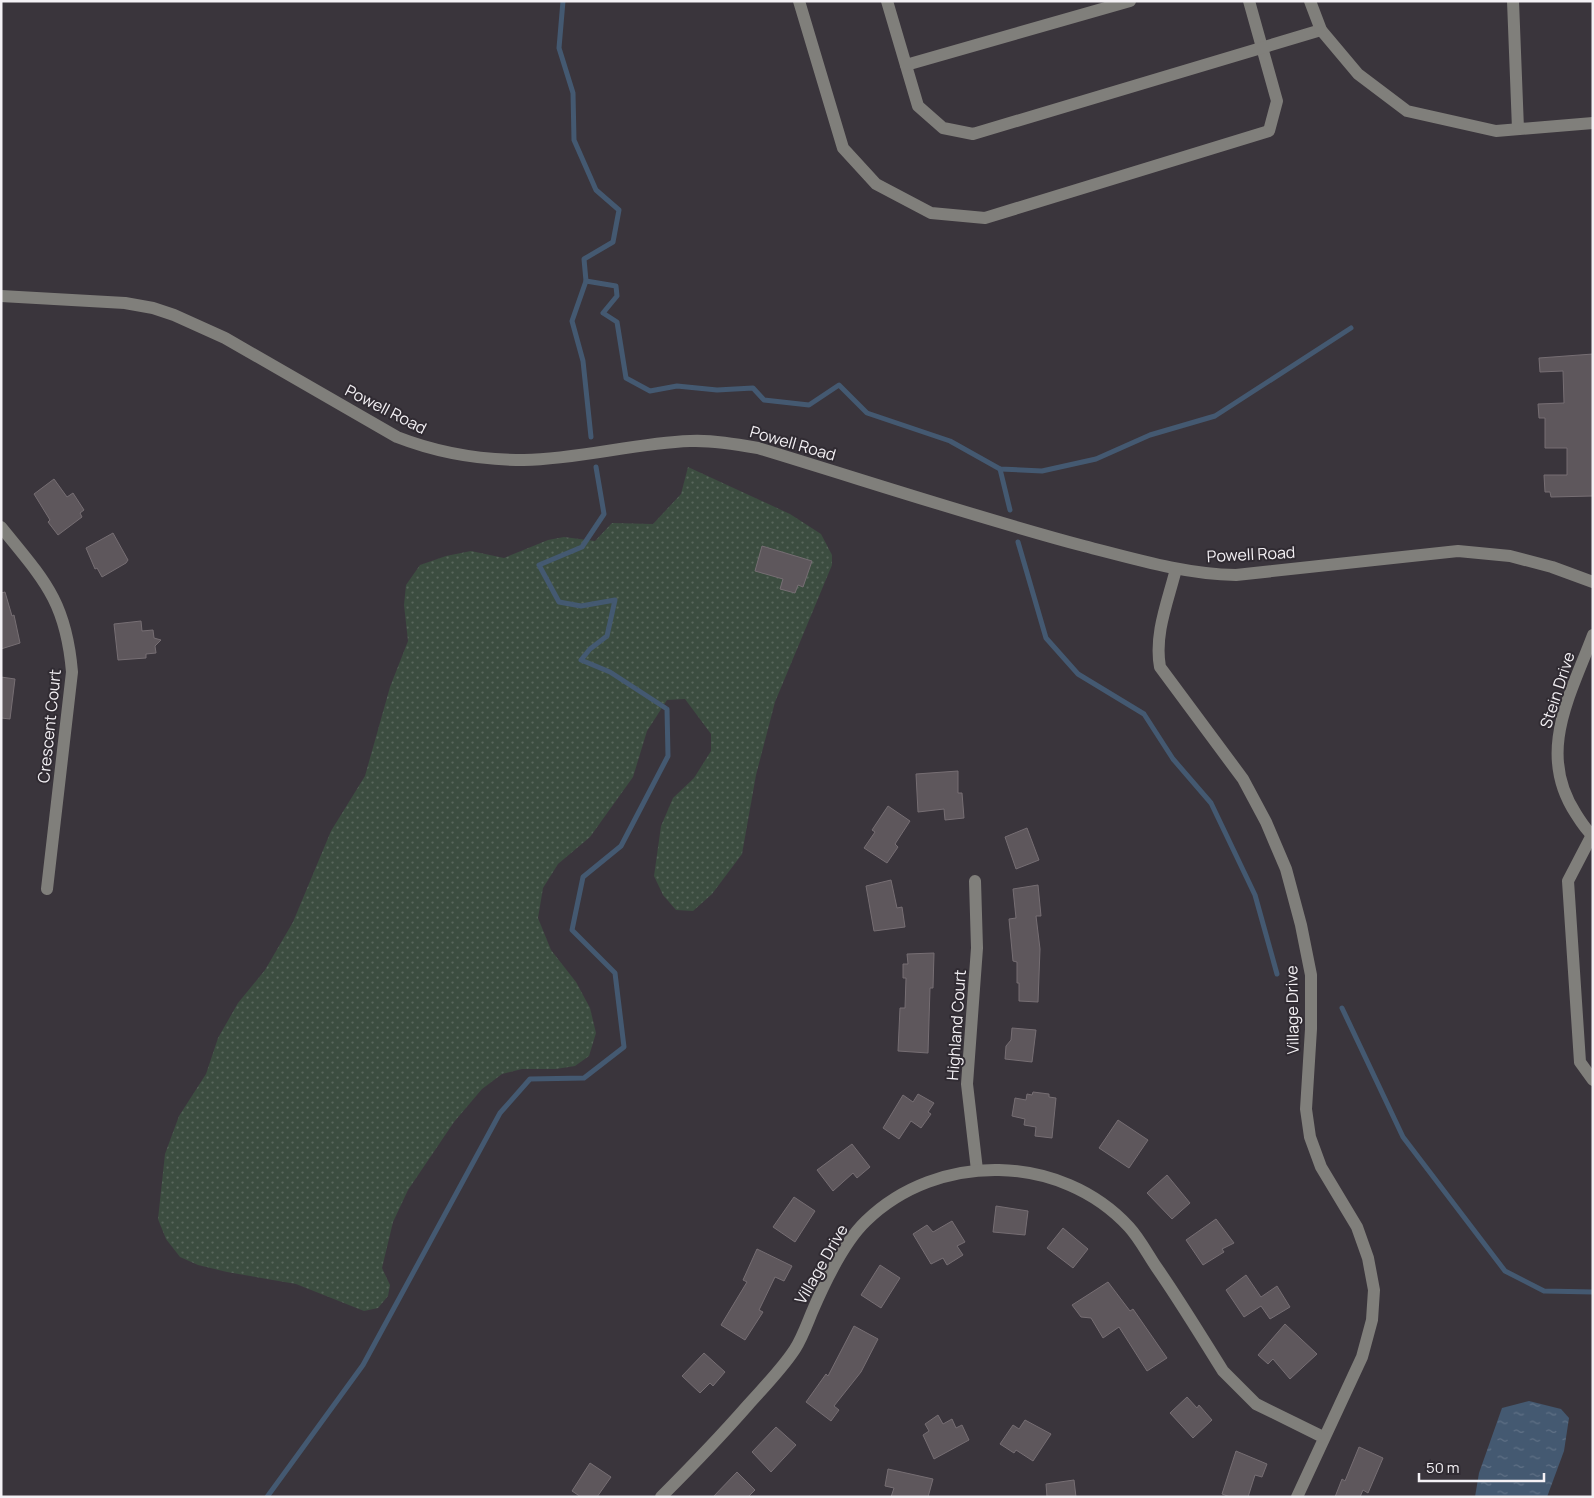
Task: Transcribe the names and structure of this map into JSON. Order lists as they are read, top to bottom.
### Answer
{
  "streets": {
    "street": [
      "Powell Road",
      "Stein Drive",
      "Crescent Court",
      "Village Drive",
      "Highland Court"
    ]
  },
  "crossings": [
    ["Powell Road", "Village Drive"],
    ["Village Drive", "Highland Court"]
  ],
  "scale_bar": "50 m"
}
